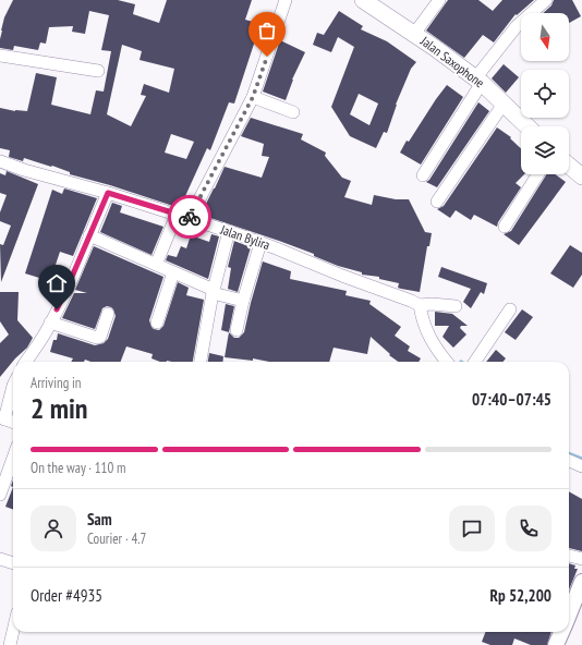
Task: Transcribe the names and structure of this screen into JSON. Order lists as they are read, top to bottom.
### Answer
{
  "streets": {
    "main road": ["Jalan Saxophone"],
    "street": ["Jalan Bylira"]
  },
  "north": "bottom",
  "page": {
    "heading": ["2 min", "Arriving in", "07:40–07:45"],
    "panel": [
      "Sam",
      "Courier · 4.7",
      "Order #4935",
      "Rp 52,200"
    ],
    "bar": "On the way · 110 m"
  }
}
